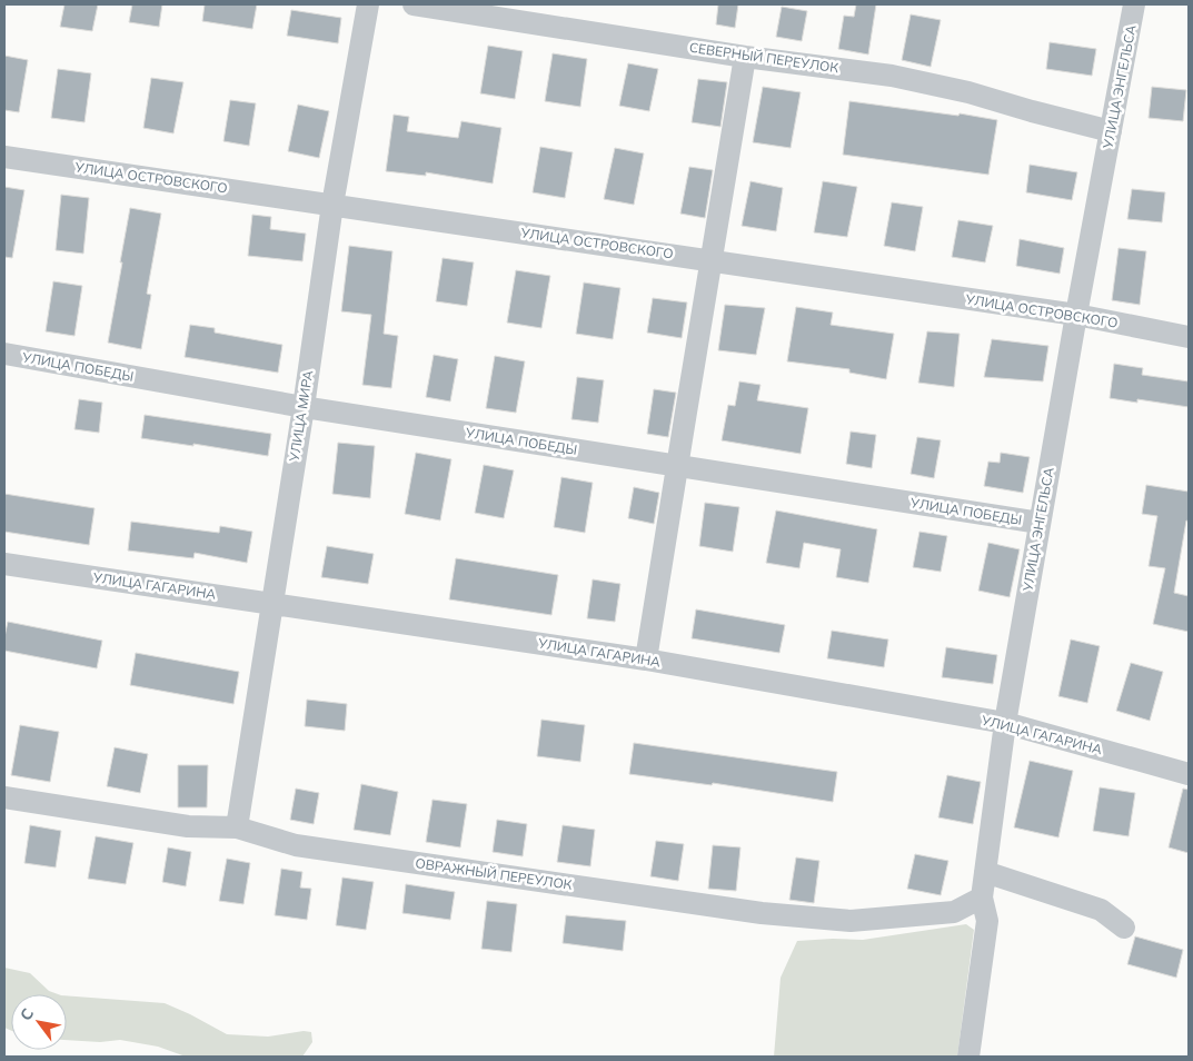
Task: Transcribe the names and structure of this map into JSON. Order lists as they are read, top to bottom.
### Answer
{
  "streets": {
    "street": [
      "СЕВЕРНЫЙ ПЕРЕУЛОК",
      "УЛИЦА ЭНГЕЛЬСА",
      "УЛИЦА ОСТРОВСКОГО",
      "УЛИЦА ПОБЕДЫ",
      "УЛИЦА МИРА",
      "УЛИЦА ГАГАРИНА",
      "ОВРАЖНЫЙ ПЕРЕУЛОК"
    ]
  },
  "crossings": [
    ["СЕВЕРНЫЙ ПЕРЕУЛОК", "УЛИЦА ЭНГЕЛЬСА"],
    ["УЛИЦА ЭНГЕЛЬСА", "УЛИЦА ОСТРОВСКОГО"],
    ["УЛИЦА ЭНГЕЛЬСА", "УЛИЦА ПОБЕДЫ"],
    ["УЛИЦА ЭНГЕЛЬСА", "УЛИЦА ГАГАРИНА"],
    ["УЛИЦА ЭНГЕЛЬСА", "ОВРАЖНЫЙ ПЕРЕУЛОК"],
    ["УЛИЦА ОСТРОВСКОГО", "УЛИЦА МИРА"],
    ["УЛИЦА ПОБЕДЫ", "УЛИЦА МИРА"],
    ["УЛИЦА МИРА", "УЛИЦА ГАГАРИНА"],
    ["УЛИЦА МИРА", "ОВРАЖНЫЙ ПЕРЕУЛОК"]
  ],
  "north": "top left"
}
